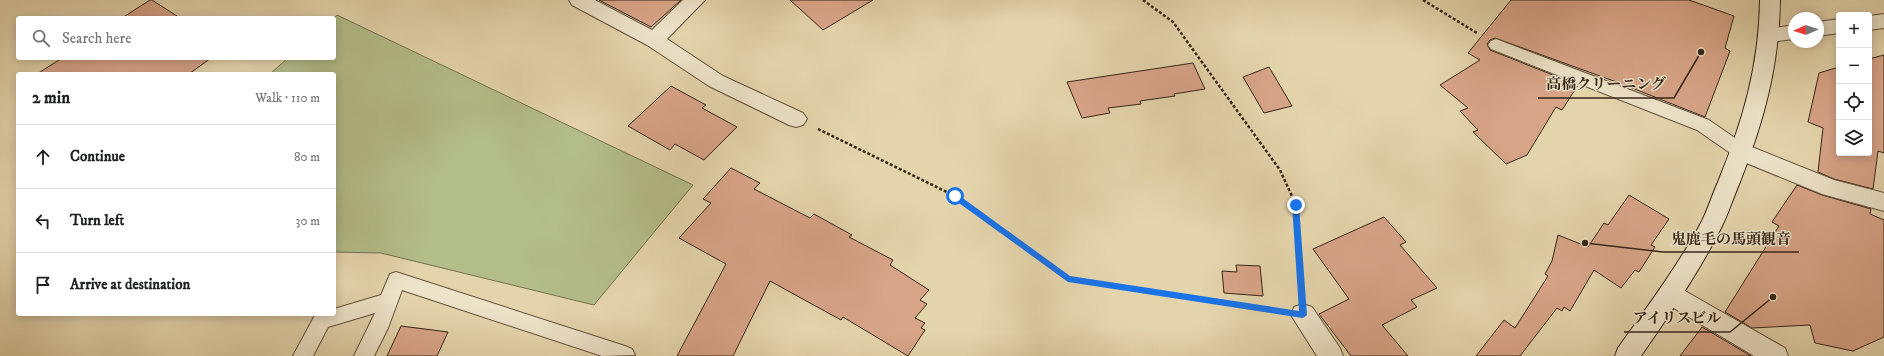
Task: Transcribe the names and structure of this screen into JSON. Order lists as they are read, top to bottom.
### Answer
{
  "places": ["高橋クリーニング", "鬼鹿毛の馬頭観音", "アイリスビル"],
  "north": "left",
  "page": {
    "map_buttons": ["+", "−"],
    "search": "Search here",
    "heading": ["2 min", "Walk · 110 m"],
    "list": [
      ["Continue", "80 m"],
      ["Turn left", "30 m"],
      "Arrive at destination"
    ]
  }
}
